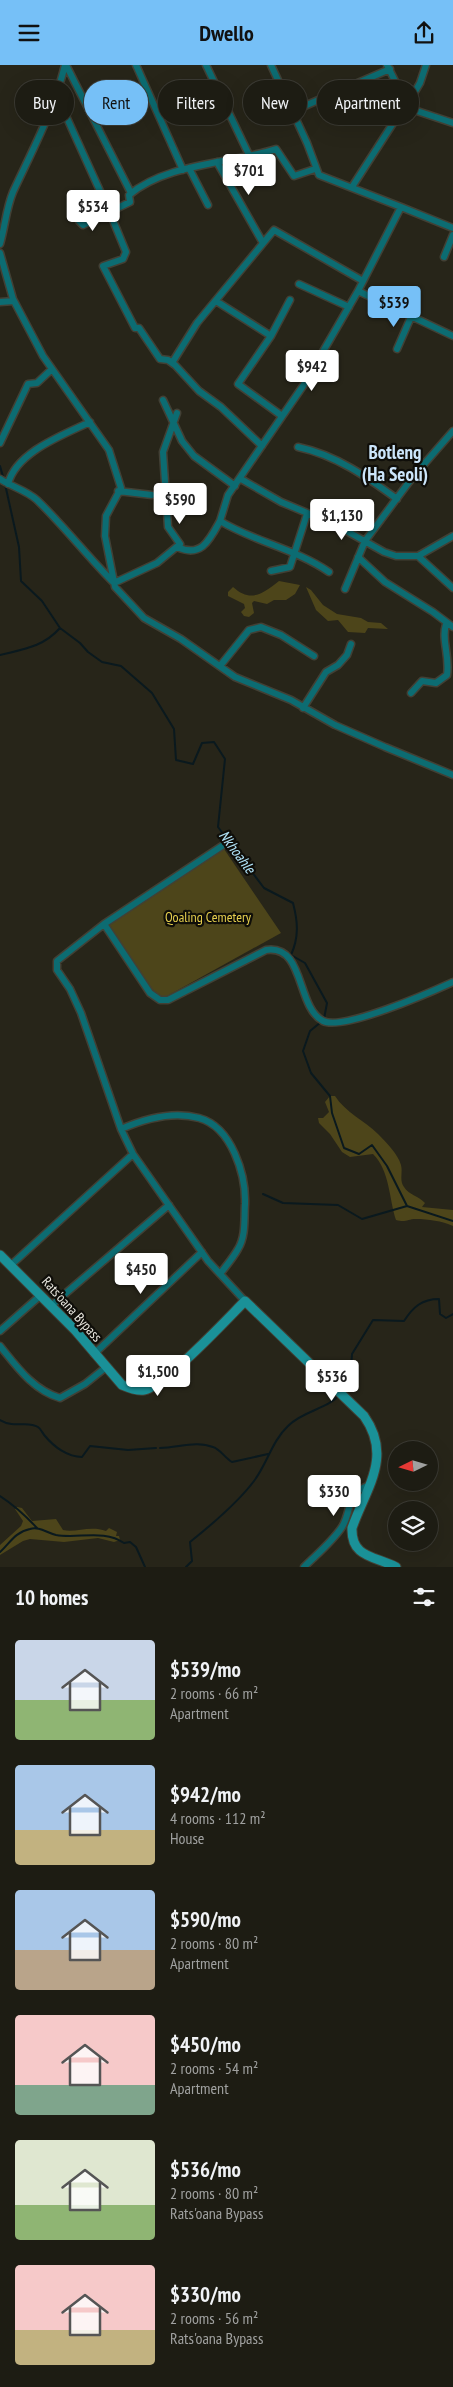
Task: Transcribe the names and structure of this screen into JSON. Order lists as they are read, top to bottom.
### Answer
{
  "streets": {
    "street": ["Rats'oana Bypass"]
  },
  "districts": ["Botleng (Ha Seoli)"],
  "water": ["Nkhoahle"],
  "parks": ["Qoaling Cemetery"],
  "north": "left",
  "page": {
    "header": "Dwello",
    "chip": [
      "Buy",
      "Rent",
      "Filters",
      "New",
      "Apartment"
    ],
    "price": [
      "$701",
      "$534",
      "$539",
      "$942",
      "$590",
      "$1,130",
      "$450",
      "$1,500",
      "$536",
      "$330"
    ],
    "heading": "10 homes",
    "list": [
      {
        "name": "$539/mo",
        "note": "2 rooms · 66 m² · Apartment"
      },
      {
        "name": "$942/mo",
        "note": "4 rooms · 112 m² · House"
      },
      {
        "name": "$590/mo",
        "note": "2 rooms · 80 m² · Apartment"
      },
      {
        "name": "$450/mo",
        "note": "2 rooms · 54 m² · Apartment"
      },
      {
        "name": "$536/mo",
        "note": "2 rooms · 80 m² · Rats'oana Bypass"
      },
      {
        "name": "$330/mo",
        "note": "2 rooms · 56 m² · Rats'oana Bypass"
      }
    ]
  }
}
